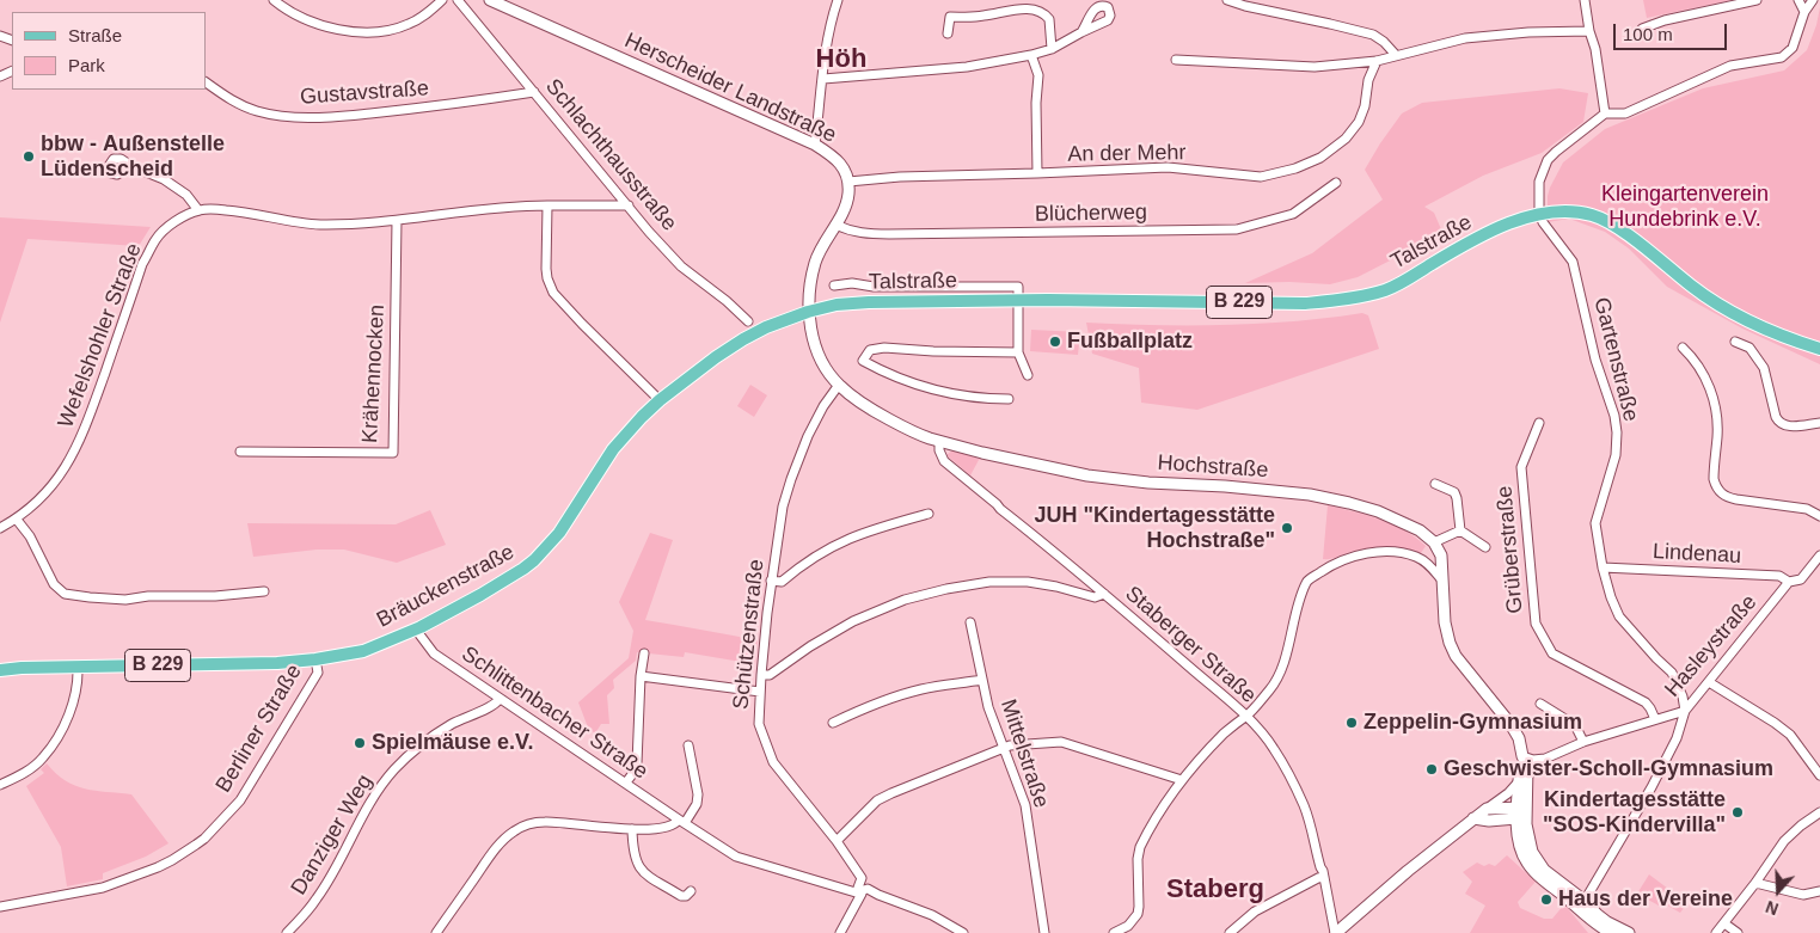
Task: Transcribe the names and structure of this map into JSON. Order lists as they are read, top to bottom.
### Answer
{
  "streets": {
    "main road": [
      "Herscheider Landstraße",
      "Talstraße",
      "B 229",
      "Hochstraße",
      "Bräuckenstraße"
    ],
    "street": [
      "Gustavstraße",
      "An der Mehr",
      "Schlachthausstraße",
      "Blücherweg",
      "Wefelshohler Straße",
      "Gartenstraße",
      "Krähennocken",
      "Grüberstraße",
      "Lindenau",
      "Schützenstraße",
      "Staberger Straße",
      "Hasleystraße",
      "Schlittenbacher Straße",
      "Berliner Straße",
      "Mittelstraße",
      "Danziger Weg"
    ]
  },
  "crossings": [
    ["Herscheider Landstraße", "An der Mehr"],
    ["Gustavstraße", "Schlachthausstraße"],
    ["Schlachthausstraße", "Wefelshohler Straße"],
    ["Talstraße", "Gartenstraße"],
    ["Talstraße", "Hochstraße"],
    ["Talstraße", "Bräuckenstraße"],
    ["Wefelshohler Straße", "Krähennocken"],
    ["Gartenstraße", "Lindenau"],
    ["Gartenstraße", "Hasleystraße"],
    ["Hochstraße", "Bräuckenstraße"],
    ["Hochstraße", "Schützenstraße"],
    ["Hochstraße", "Staberger Straße"],
    ["Grüberstraße", "Hasleystraße"],
    ["Lindenau", "Hasleystraße"],
    ["Bräuckenstraße", "Schlittenbacher Straße"],
    ["Bräuckenstraße", "Berliner Straße"],
    ["Schützenstraße", "Schlittenbacher Straße"],
    ["Schlittenbacher Straße", "Danziger Weg"]
  ],
  "districts": ["Höh", "Staberg"],
  "parks": ["Kleingartenverein Hundebrink e.V."],
  "places": [
    "bbw - Außenstelle Lüdenscheid",
    "Fußballplatz",
    "JUH \"Kindertagesstätte Hochstraße\"",
    "Zeppelin-Gymnasium",
    "Spielmäuse e.V.",
    "Geschwister-Scholl-Gymnasium",
    "Kindertagesstätte \"SOS-Kindervilla\"",
    "Haus der Vereine"
  ],
  "legend": ["Straße", "Park"],
  "scale_bar": "100 m",
  "north": "bottom"
}
